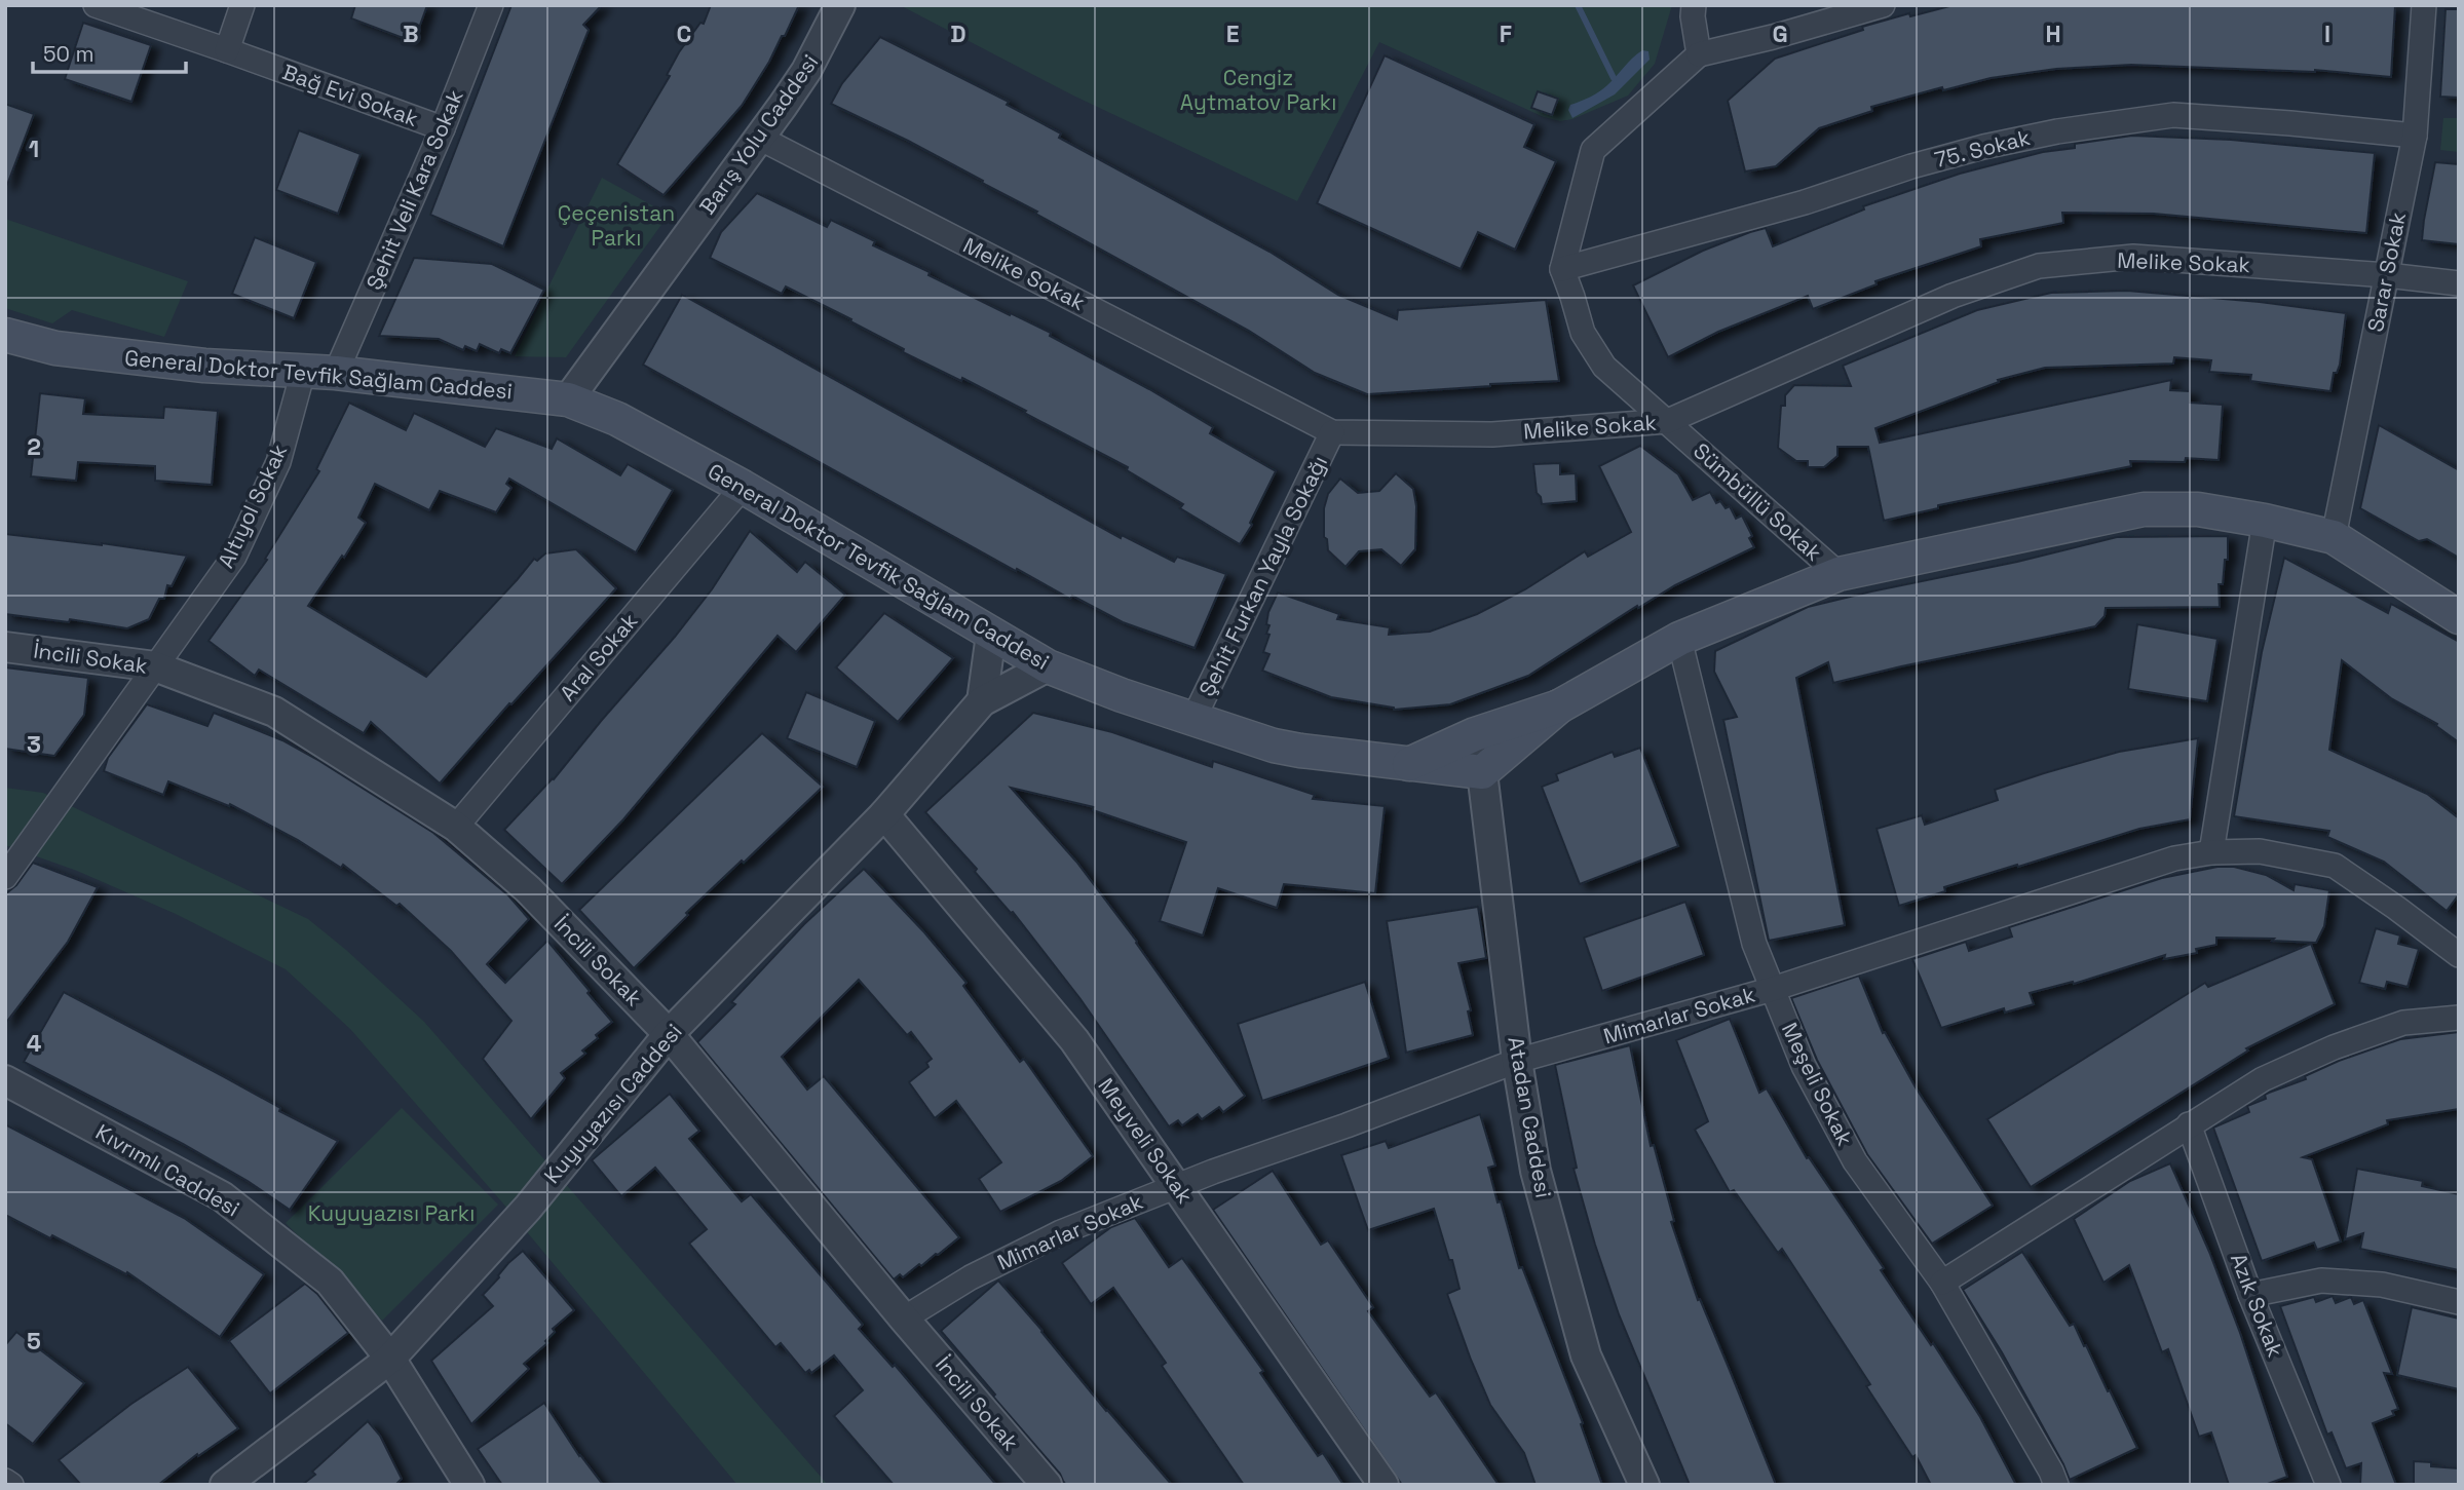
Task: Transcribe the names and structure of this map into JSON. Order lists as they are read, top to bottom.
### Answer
{
  "streets": {
    "main road": ["General Doktor Tevfik Sağlam Caddesi"],
    "street": [
      "Bağ Evi Sokak",
      "Barış Yolu Caddesi",
      "75. Sokak",
      "Şehit Veli Kara Sokak",
      "Melike Sokak",
      "Sarar Sokak",
      "Sümbüllü Sokak",
      "Altıyol Sokak",
      "Şehit Furkan Yayla Sokağı",
      "Aral Sokak",
      "İncili Sokak",
      "Mimarlar Sokak",
      "Meşeli Sokak",
      "Kuyuyazısı Caddesi",
      "Atadan Caddesi",
      "Meyveli Sokak",
      "Kıvrımlı Caddesi",
      "Azık Sokak"
    ]
  },
  "crossings": [
    ["Bağ Evi Sokak", "Şehit Veli Kara Sokak"],
    ["Barış Yolu Caddesi", "Melike Sokak"],
    ["Barış Yolu Caddesi", "General Doktor Tevfik Sağlam Caddesi"],
    ["75. Sokak", "Sarar Sokak"],
    ["75. Sokak", "Sümbüllü Sokak"],
    ["Şehit Veli Kara Sokak", "General Doktor Tevfik Sağlam Caddesi"],
    ["Melike Sokak", "Sarar Sokak"],
    ["Melike Sokak", "Sümbüllü Sokak"],
    ["Melike Sokak", "Şehit Furkan Yayla Sokağı"],
    ["General Doktor Tevfik Sağlam Caddesi", "Altıyol Sokak"],
    ["General Doktor Tevfik Sağlam Caddesi", "Şehit Furkan Yayla Sokağı"],
    ["General Doktor Tevfik Sağlam Caddesi", "Aral Sokak"],
    ["General Doktor Tevfik Sağlam Caddesi", "Atadan Caddesi"],
    ["Altıyol Sokak", "İncili Sokak"],
    ["Aral Sokak", "İncili Sokak"],
    ["İncili Sokak", "Mimarlar Sokak"],
    ["İncili Sokak", "Kuyuyazısı Caddesi"],
    ["Mimarlar Sokak", "Meşeli Sokak"],
    ["Mimarlar Sokak", "Atadan Caddesi"],
    ["Mimarlar Sokak", "Meyveli Sokak"],
    ["Kuyuyazısı Caddesi", "Meyveli Sokak"],
    ["Kuyuyazısı Caddesi", "Kıvrımlı Caddesi"]
  ],
  "parks": ["Cengiz Aytmatov Parkı", "Çeçenistan Parkı", "Kuyuyazısı Parkı"],
  "scale_bar": "50 m",
  "grid": {
    "columns": [
      "B",
      "C",
      "D",
      "E",
      "F",
      "G",
      "H",
      "I"
    ],
    "rows": [
      "1",
      "2",
      "3",
      "4",
      "5"
    ]
  }
}
